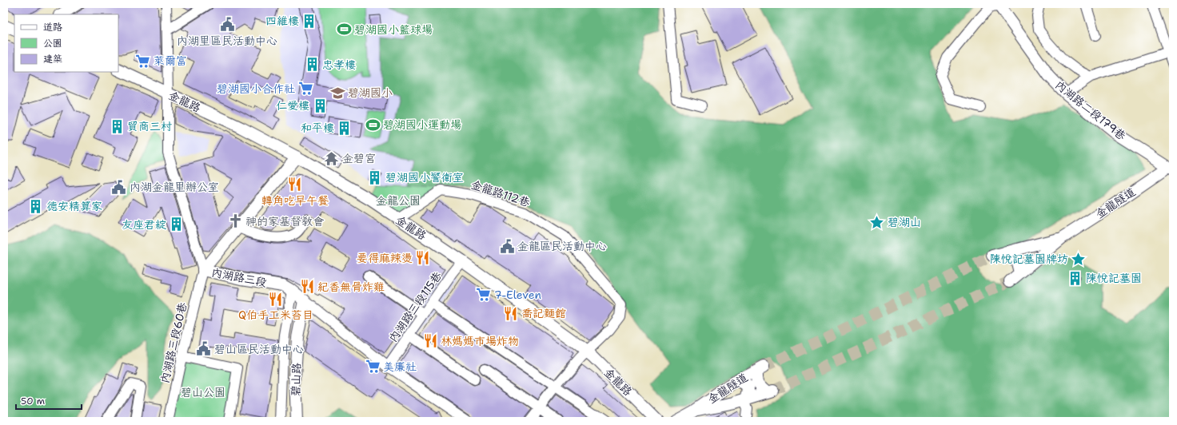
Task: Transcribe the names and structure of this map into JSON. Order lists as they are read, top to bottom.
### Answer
{
  "streets": {
    "street": [
      "金龍路",
      "內湖路二段179巷",
      "金龍路112巷",
      "金龍隧道",
      "內湖路三段",
      "內湖路三段115巷",
      "內湖路三段60巷",
      "碧山路"
    ]
  },
  "crossings": [
    ["金龍路", "金龍路112巷"],
    ["金龍路", "內湖路三段"],
    ["金龍路", "內湖路三段115巷"],
    ["內湖路二段179巷", "金龍隧道"],
    ["內湖路三段", "內湖路三段115巷"],
    ["內湖路三段", "內湖路三段60巷"],
    ["內湖路三段", "碧山路"]
  ],
  "parks": ["金龍公園", "碧山公園"],
  "places": {
    "building": [
      "四維樓",
      "忠孝樓",
      "仁愛樓",
      "貿商三村",
      "和平樓",
      "碧湖國小警衛室",
      "德安精算家",
      "友座君綻",
      "陳悅記墓園"
    ],
    "public building": [
      "內湖里區民活動中心",
      "內湖金龍里辦公室",
      "金龍區民活動中心",
      "碧山區民活動中心"
    ],
    "sports": ["碧湖國小籃球場", "碧湖國小運動場"],
    "supermarket": [
      "萊爾富",
      "碧湖國小合作社",
      "7-Eleven",
      "美廉社"
    ],
    "school or university": ["碧湖國小"],
    "temple": ["金碧宮"],
    "restaurant": [
      "轉角吃早午餐",
      "要得麻辣燙",
      "紀香無骨炸雞",
      "Q伯手工米苔目",
      "喬記麵館",
      "林媽媽市場炸物"
    ],
    "church": ["神的家基督教會"],
    "place": ["碧湖山", "陳悅記墓園牌坊"]
  },
  "legend": ["道路", "公園", "建築"],
  "scale_bar": "50 m"
}
